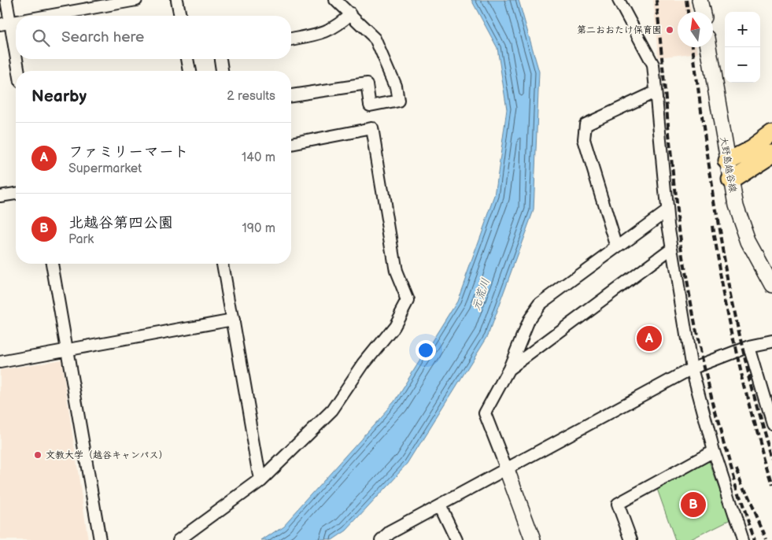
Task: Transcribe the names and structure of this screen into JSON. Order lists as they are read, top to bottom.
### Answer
{
  "streets": {
    "main road": ["大野島越谷線"]
  },
  "water": ["元荒川"],
  "places": ["第二おおたけ保育園", "文教大学（越谷キャンパス）"],
  "north": "top",
  "page": {
    "map_buttons": ["+", "−"],
    "search": "Search here",
    "heading": ["Nearby", "2 results"],
    "list": [
      {
        "mark": "A",
        "name": "ファミリーマート",
        "note": "Supermarket",
        "value": "140 m"
      },
      {
        "mark": "B",
        "name": "北越谷第四公園",
        "note": "Park",
        "value": "190 m"
      }
    ],
    "pins": ["A", "B"]
  }
}
